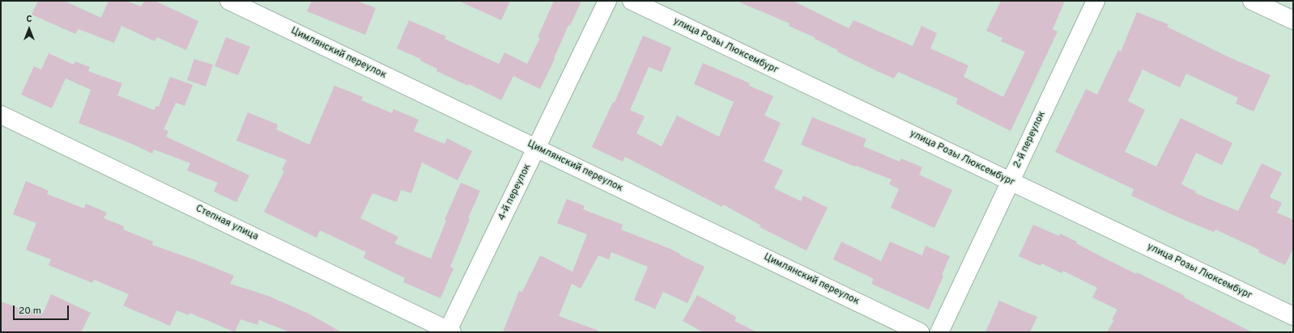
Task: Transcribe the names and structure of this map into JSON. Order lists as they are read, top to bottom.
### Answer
{
  "streets": {
    "street": [
      "улица Розы Люксембург",
      "Цимлянский переулок",
      "2-й переулок",
      "4-й переулок",
      "Степная улица"
    ]
  },
  "crossings": [
    ["улица Розы Люксембург", "2-й переулок"],
    ["Цимлянский переулок", "4-й переулок"],
    ["4-й переулок", "Степная улица"]
  ],
  "scale_bar": "20 m",
  "north": "top"
}
